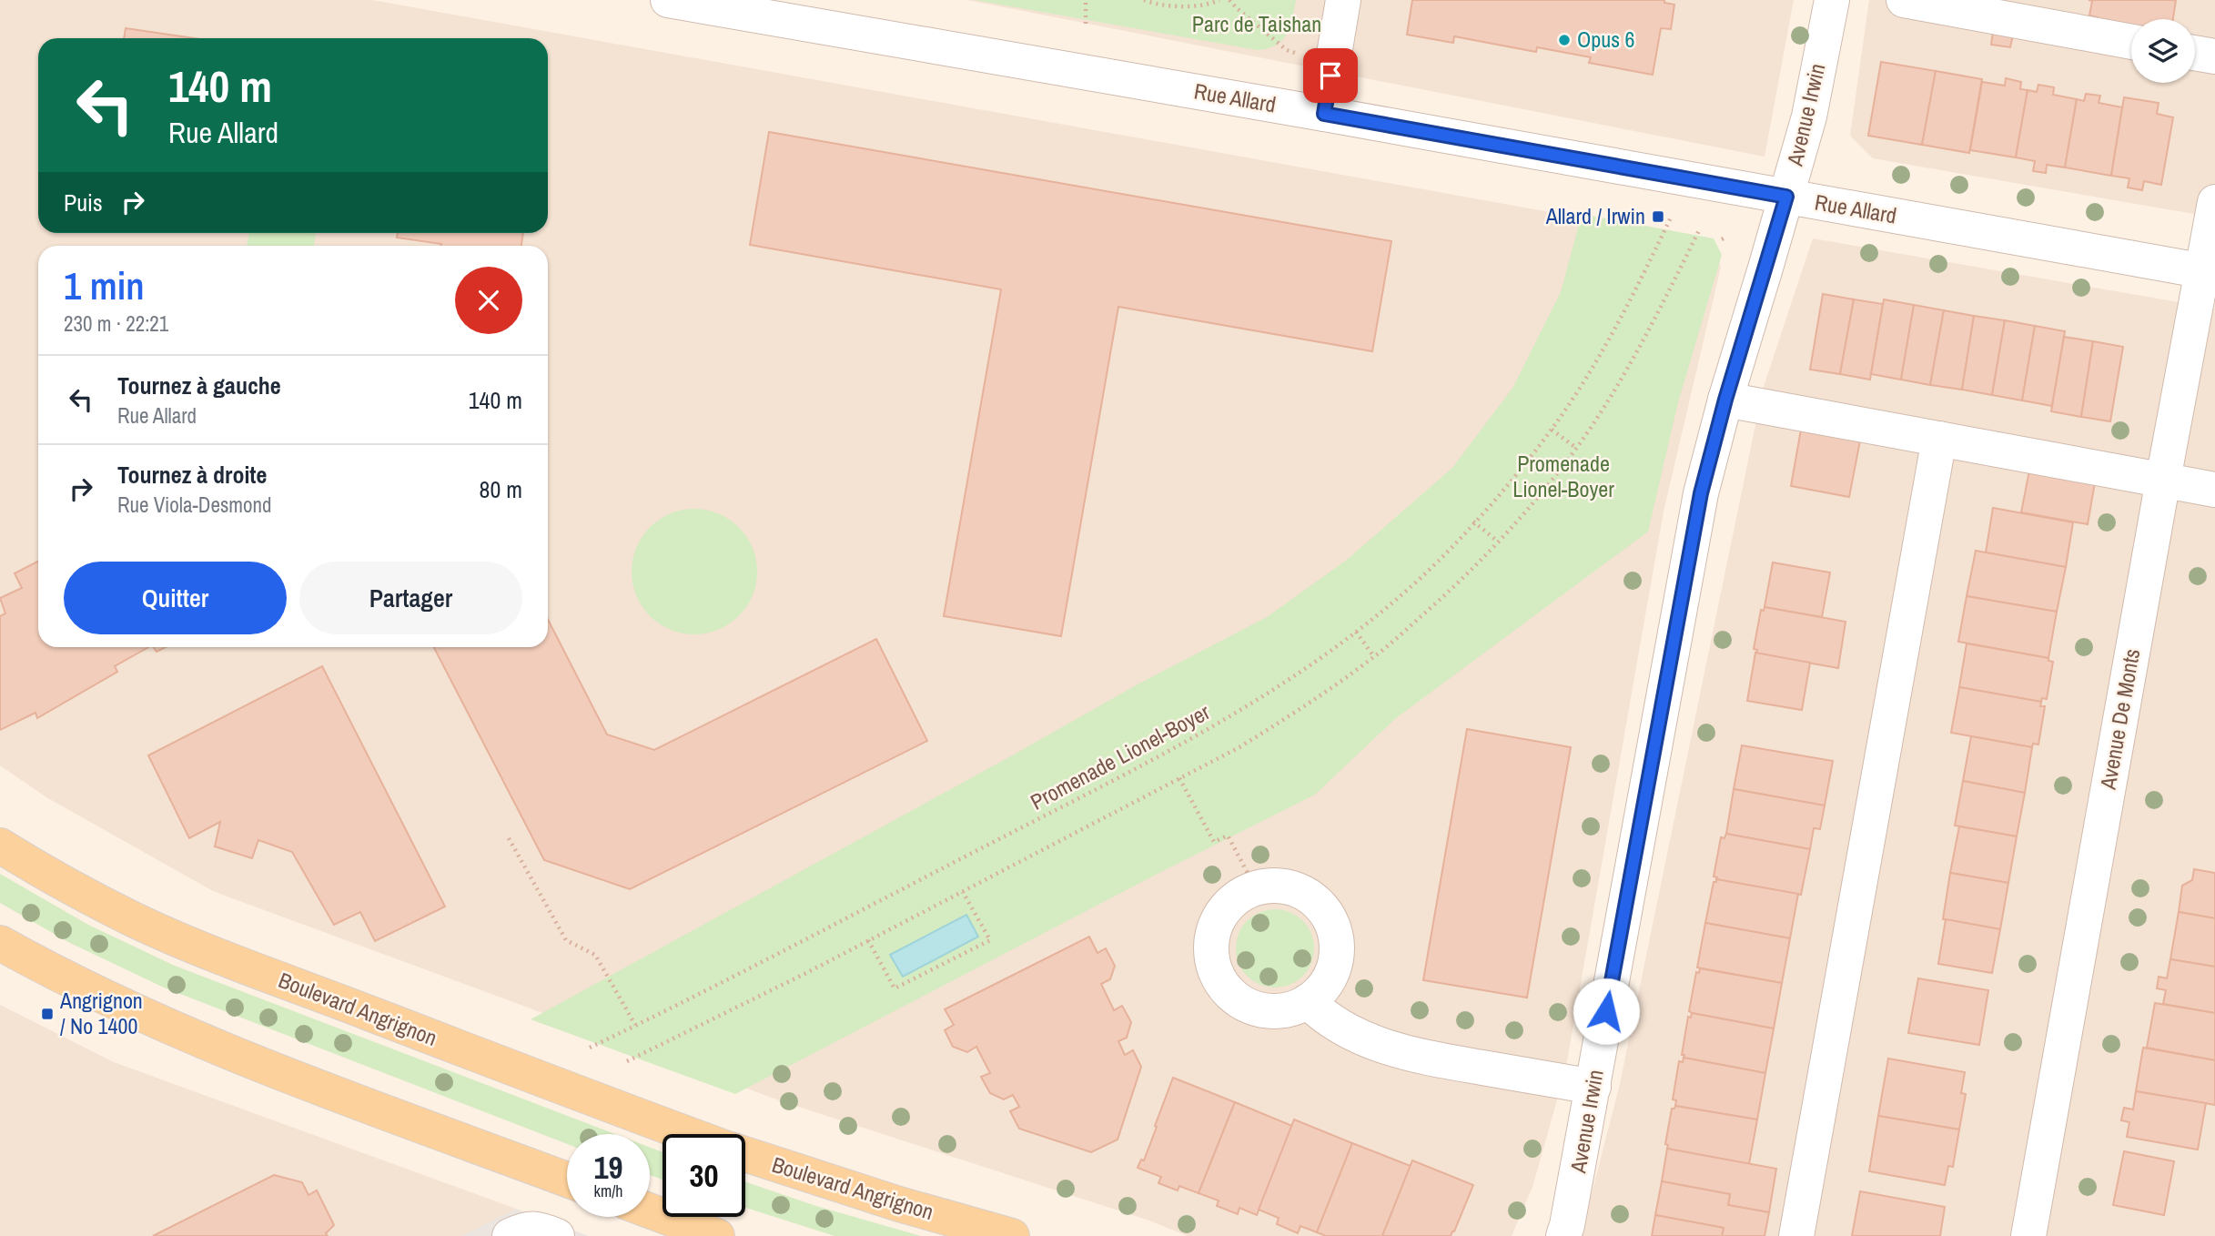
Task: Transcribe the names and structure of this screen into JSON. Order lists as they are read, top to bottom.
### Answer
{
  "streets": {
    "main road": ["Boulevard Angrignon"],
    "street": ["Rue Allard", "Avenue Irwin", "Avenue De Monts"],
    "path": ["Promenade Lionel-Boyer"]
  },
  "crossings": [
    ["Rue Allard", "Avenue Irwin"],
    ["Rue Allard", "Avenue De Monts"]
  ],
  "parks": ["Parc de Taishan", "Promenade Lionel-Boyer"],
  "places": {
    "other": ["Opus 6"],
    "transit": ["Allard / Irwin", "Angrignon / No 1400"]
  },
  "page": {
    "turn": ["140 m", "Rue Allard"],
    "then": "Puis",
    "heading": ["1 min", "230 m · 22:21"],
    "list": [
      {
        "name": "Tournez à gauche",
        "note": "Rue Allard",
        "value": "140 m"
      },
      {
        "name": "Tournez à droite",
        "note": "Rue Viola-Desmond",
        "value": "80 m"
      }
    ],
    "buttons": ["Quitter", "Partager"],
    "speed": "19 km/h",
    "limit": "30"
  }
}
